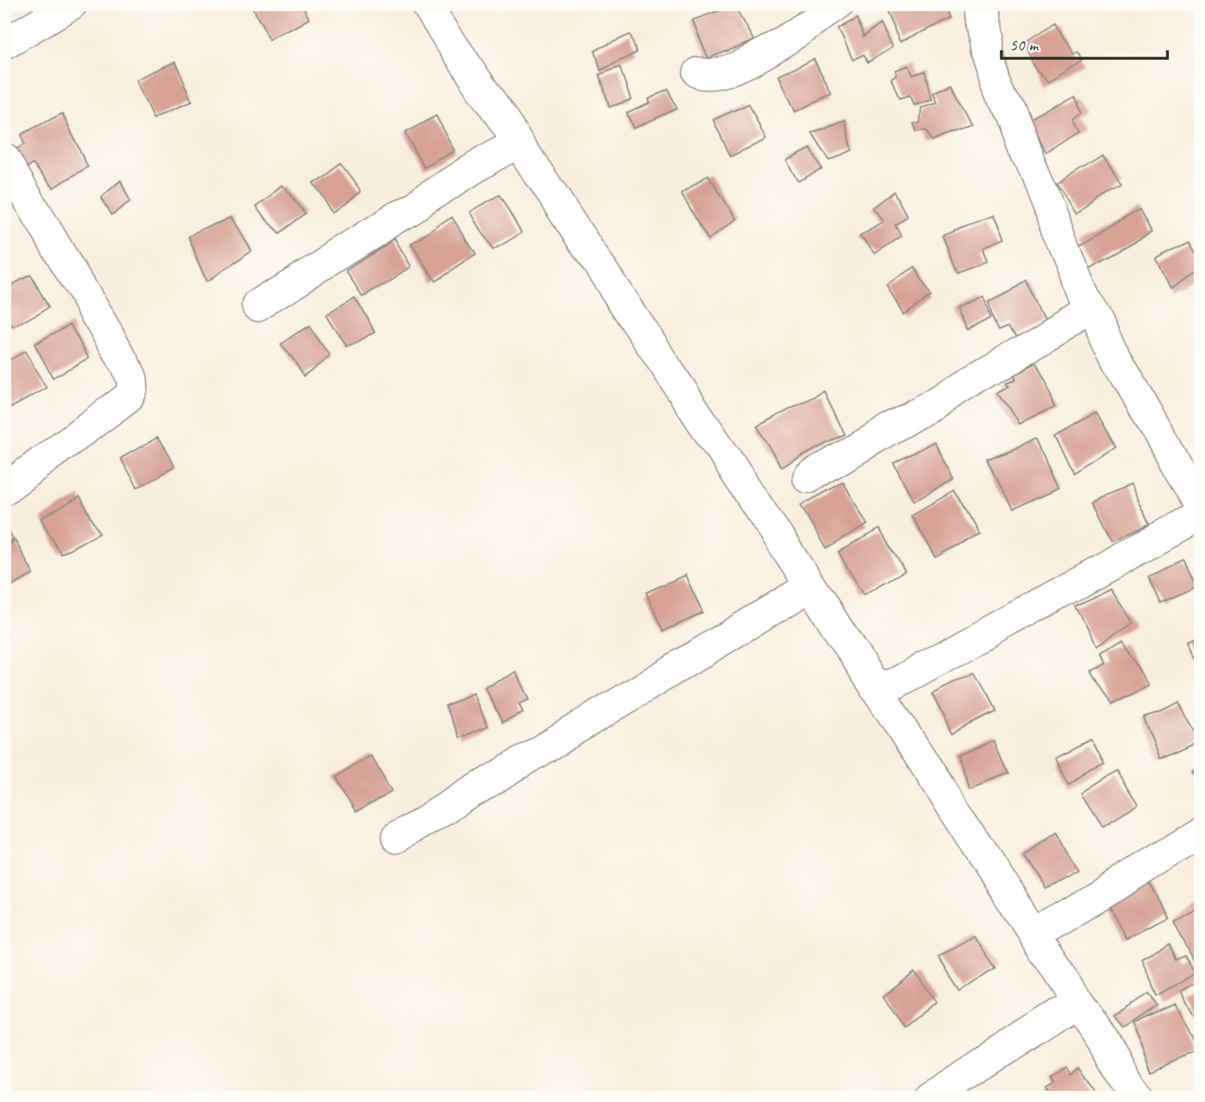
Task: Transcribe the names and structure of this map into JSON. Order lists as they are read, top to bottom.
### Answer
{
  "scale_bar": "50 m"
}
